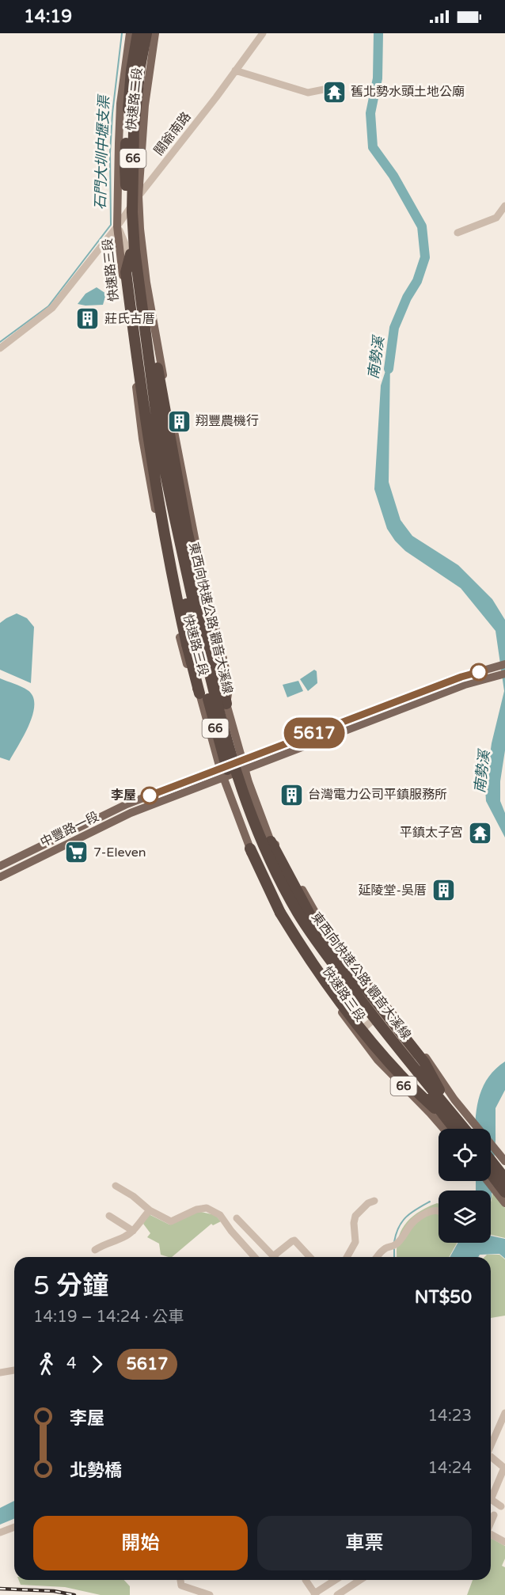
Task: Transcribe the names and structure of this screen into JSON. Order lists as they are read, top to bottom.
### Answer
{
  "streets": {
    "highway": ["66", "東西向快速公路 觀音大溪線"],
    "main road": ["快速路二段", "快速路三段", "中豐路一段"],
    "street": ["關爺南路"]
  },
  "crossings": [
    ["快速路二段", "關爺南路"],
    ["快速路二段", "快速路三段"],
    ["關爺南路", "快速路三段"],
    ["66", "快速路三段"],
    ["快速路三段", "中豐路一段"]
  ],
  "water": ["石門大圳中壢支渠", "南勢溪"],
  "places": {
    "temple": ["舊北勢水頭土地公廟", "平鎮太子宮"],
    "building": [
      "莊氏古厝",
      "翔豐農機行",
      "台灣電力公司平鎮服務所",
      "延陵堂-吳厝"
    ],
    "other": ["李屋"],
    "supermarket": ["7-Eleven"]
  },
  "lines": ["bus line 5617"],
  "page": {
    "status": "14:19",
    "on_map": "5617",
    "heading": ["5 分鐘", "14:19 – 14:24 · 公車", "NT$50"],
    "legs": ["4", "5617"],
    "list": [
      {
        "name": "李屋",
        "value": "14:23"
      },
      {
        "name": "北勢橋",
        "value": "14:24"
      }
    ],
    "buttons": ["開始", "車票"]
  }
}
